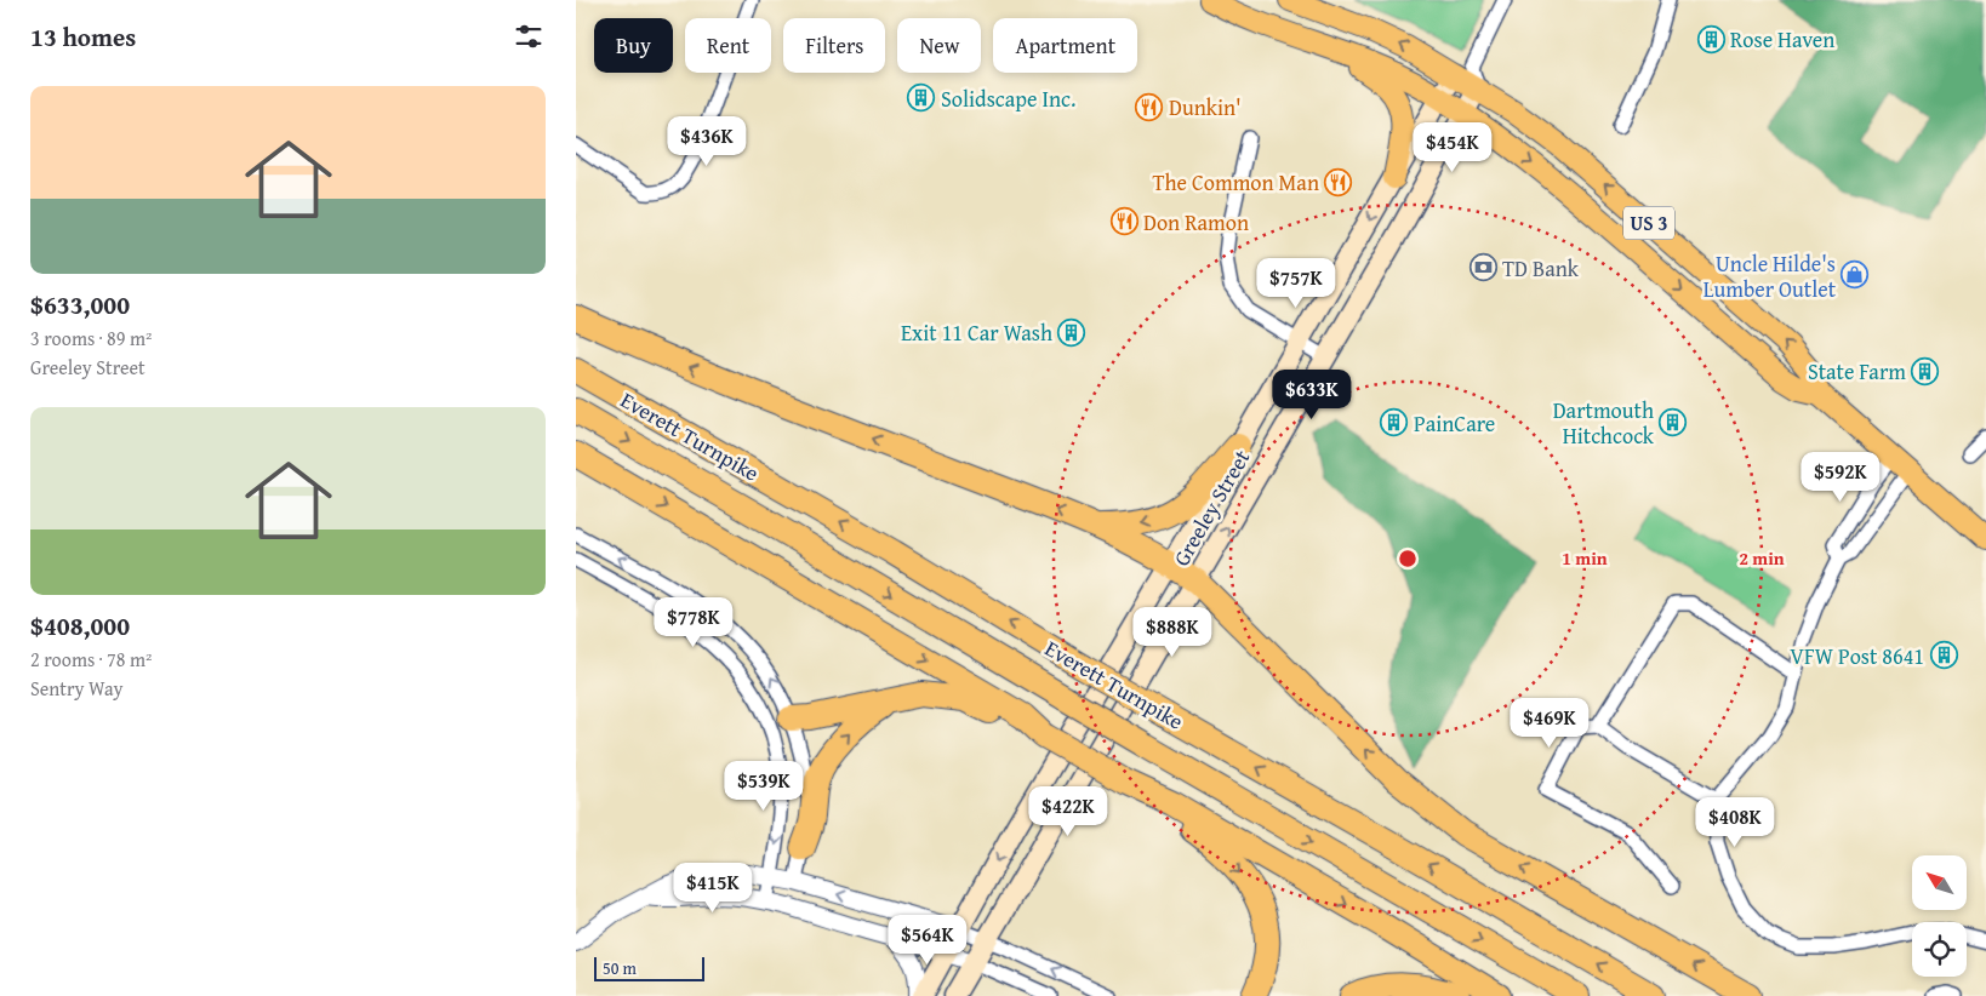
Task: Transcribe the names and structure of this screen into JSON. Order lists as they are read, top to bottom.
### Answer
{
  "streets": {
    "highway": ["Everett Turnpike"],
    "main road": ["US 3", "Greeley Street"]
  },
  "crossings": [
    ["US 3", "Greeley Street"]
  ],
  "places": {
    "building": [
      "Rose Haven",
      "Solidscape Inc.",
      "Exit 11 Car Wash",
      "State Farm",
      "Dartmouth Hitchcock",
      "PainCare",
      "VFW Post 8641"
    ],
    "restaurant": ["Dunkin'", "The Common Man", "Don Ramon"],
    "bank": ["TD Bank"],
    "shop": ["Uncle Hilde's Lumber Outlet"]
  },
  "scale_bar": "50 m",
  "north": "top left",
  "page": {
    "heading": "13 homes",
    "chip": [
      "Buy",
      "Rent",
      "Filters",
      "New",
      "Apartment"
    ],
    "list": [
      {
        "name": "$633,000",
        "note": "3 rooms · 89 m² · Greeley Street"
      },
      {
        "name": "$408,000",
        "note": "2 rooms · 78 m² · Sentry Way"
      }
    ],
    "price": [
      "$436K",
      "$454K",
      "$757K",
      "$633K",
      "$592K",
      "$778K",
      "$888K",
      "$469K",
      "$539K",
      "$422K",
      "$408K",
      "$415K",
      "$564K"
    ],
    "scale": "50 m"
  },
  "rings": ["1 min", "2 min"]
}
